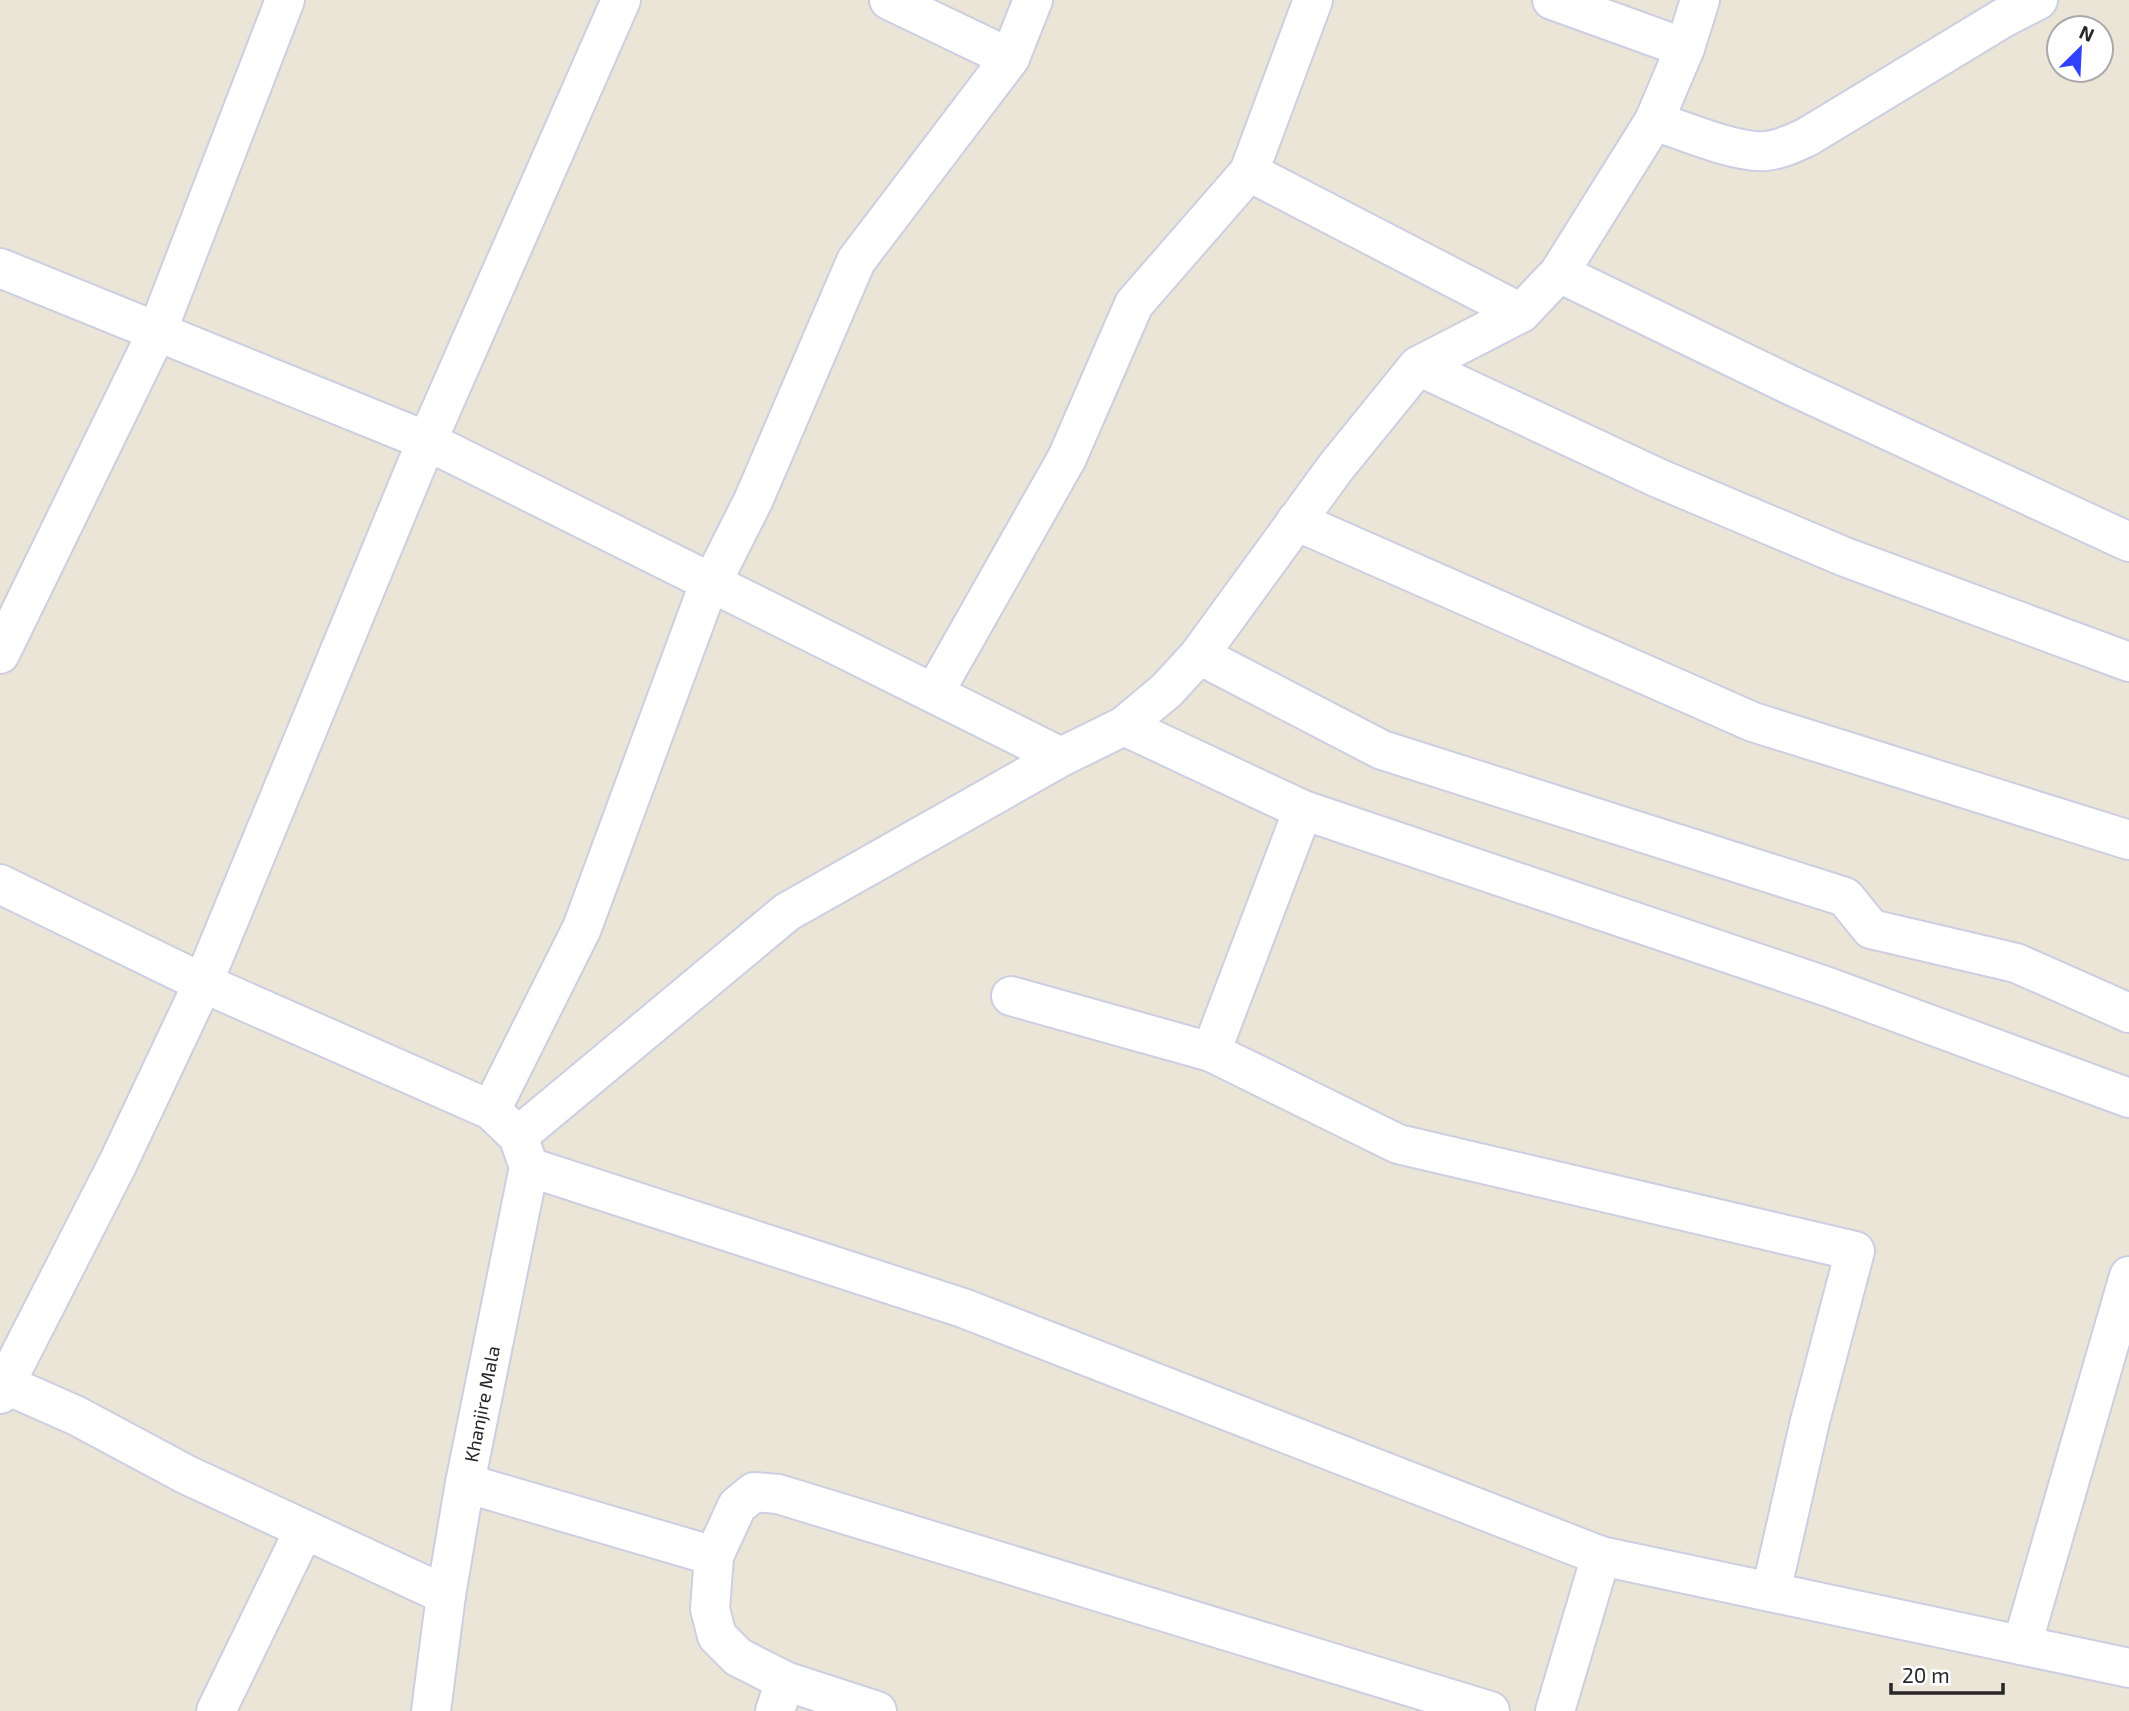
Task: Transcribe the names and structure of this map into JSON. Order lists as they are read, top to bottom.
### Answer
{
  "streets": {
    "street": ["Khanjire Mala"]
  },
  "scale_bar": "20 m",
  "north": "top right"
}
